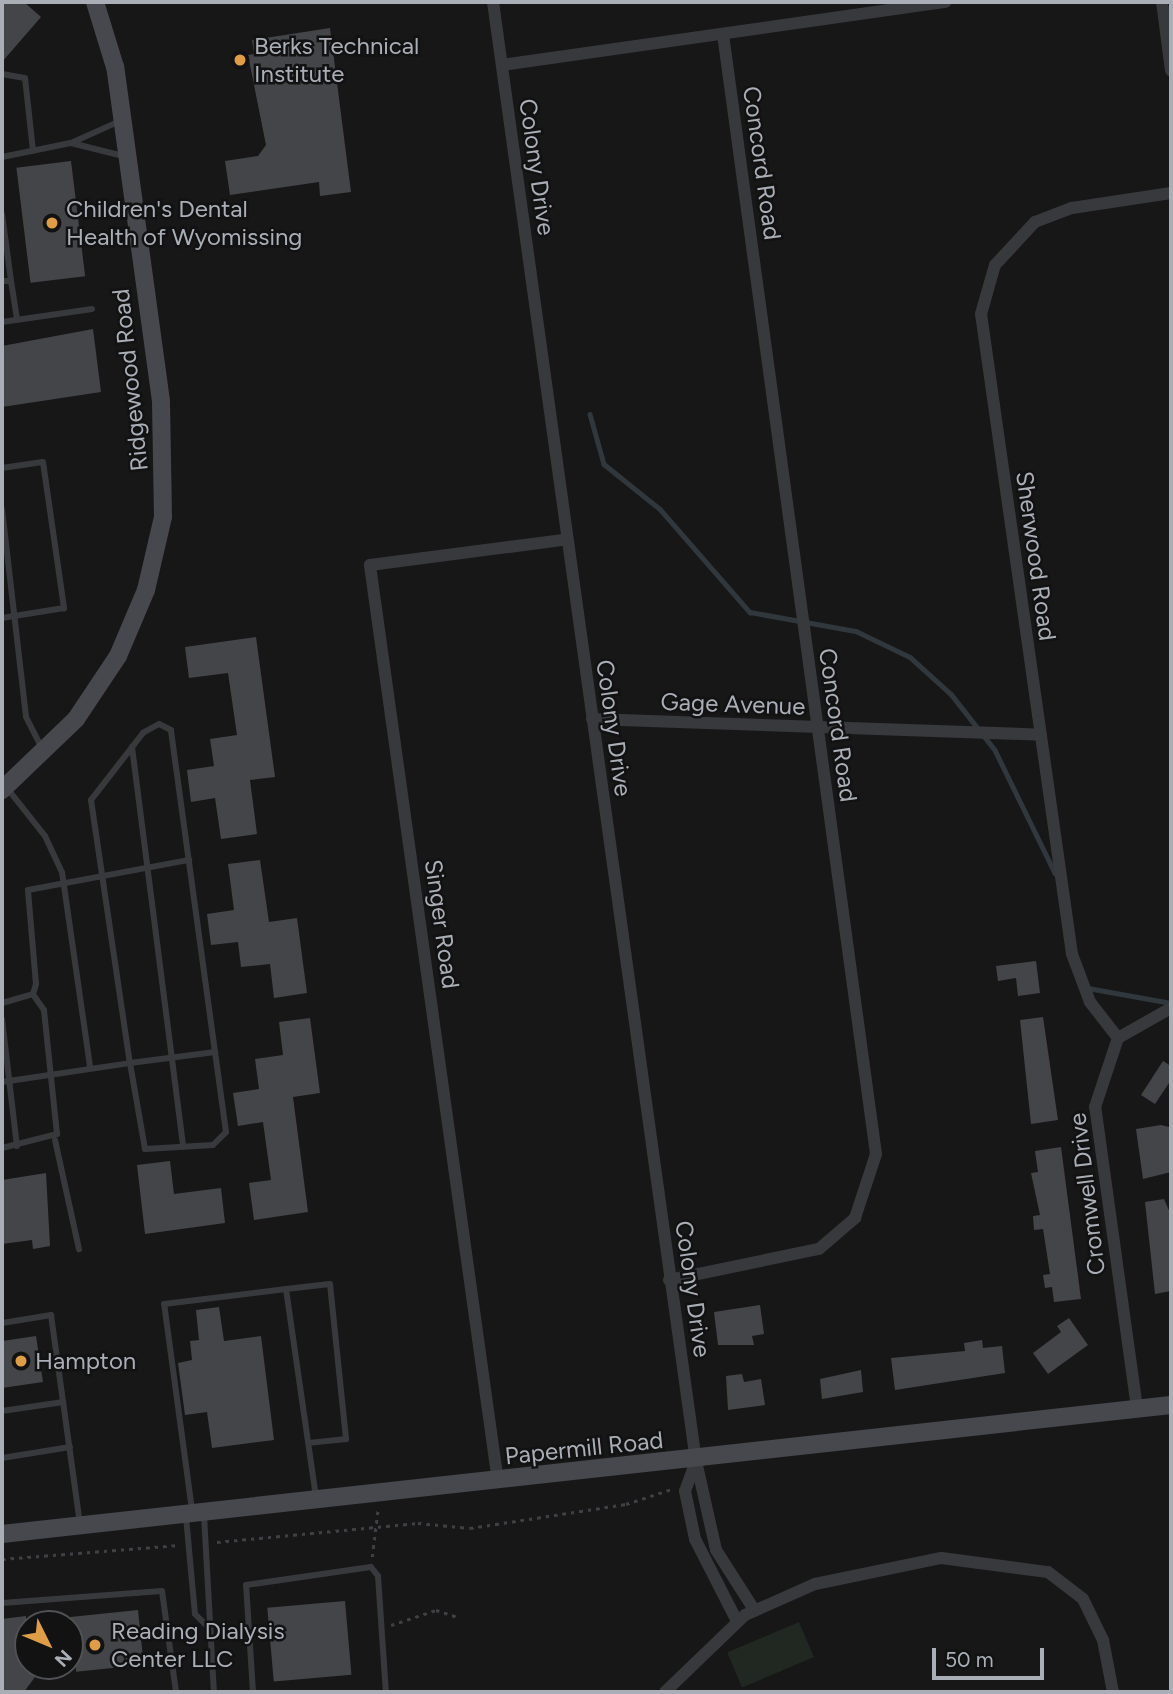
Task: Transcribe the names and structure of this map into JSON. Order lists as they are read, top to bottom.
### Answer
{
  "streets": {
    "main road": ["Ridgewood Road", "Papermill Road"],
    "street": [
      "Concord Road",
      "Colony Drive",
      "Sherwood Road",
      "Gage Avenue",
      "Singer Road",
      "Cromwell Drive"
    ]
  },
  "crossings": [
    ["Concord Road", "Colony Drive"],
    ["Concord Road", "Gage Avenue"],
    ["Colony Drive", "Gage Avenue"],
    ["Colony Drive", "Singer Road"],
    ["Colony Drive", "Papermill Road"],
    ["Sherwood Road", "Gage Avenue"],
    ["Sherwood Road", "Cromwell Drive"],
    ["Singer Road", "Papermill Road"],
    ["Cromwell Drive", "Papermill Road"]
  ],
  "places": [
    "Berks Technical Institute",
    "Children's Dental Health of Wyomissing",
    "Hampton",
    "Reading Dialysis Center LLC"
  ],
  "scale_bar": "50 m",
  "north": "bottom right"
}
